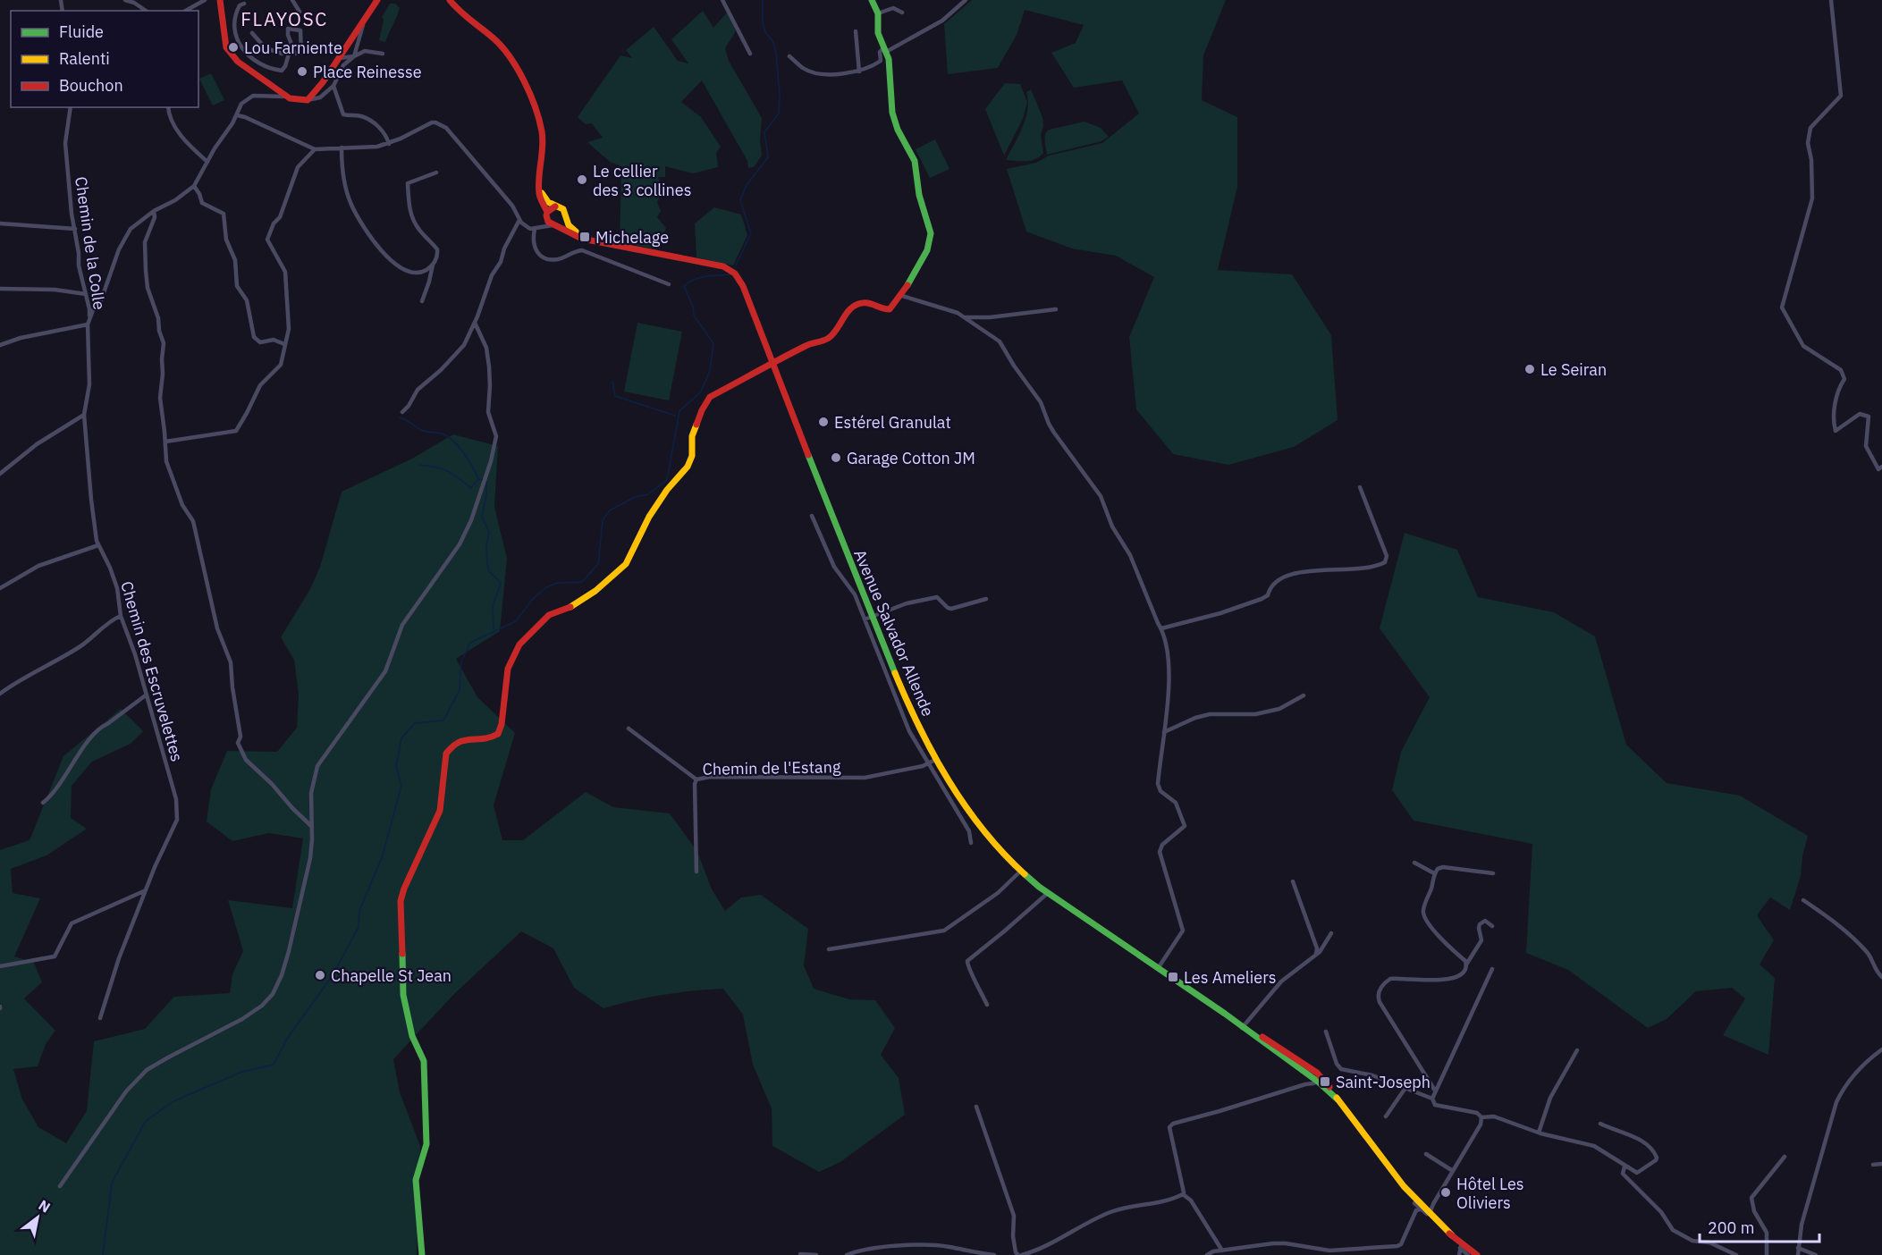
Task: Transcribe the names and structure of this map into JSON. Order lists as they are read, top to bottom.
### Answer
{
  "streets": {
    "main road": ["Avenue Salvador Allende"],
    "street": ["Chemin de la Colle", "Chemin des Escruvelettes", "Chemin de l'Estang"]
  },
  "crossings": [
    ["Chemin de la Colle", "Chemin des Escruvelettes"],
    ["Avenue Salvador Allende", "Chemin de l'Estang"]
  ],
  "districts": ["FLAYOSC"],
  "places": {
    "other": [
      "Lou Farniente",
      "Place Reinesse",
      "Le cellier des 3 collines",
      "Le Seiran",
      "Estérel Granulat",
      "Garage Cotton JM",
      "Chapelle St Jean",
      "Hôtel Les Oliviers"
    ],
    "transit": ["Michelage", "Les Ameliers", "Saint-Joseph"]
  },
  "legend": ["Fluide", "Ralenti", "Bouchon"],
  "scale_bar": "200 m",
  "north": "top right"
}
